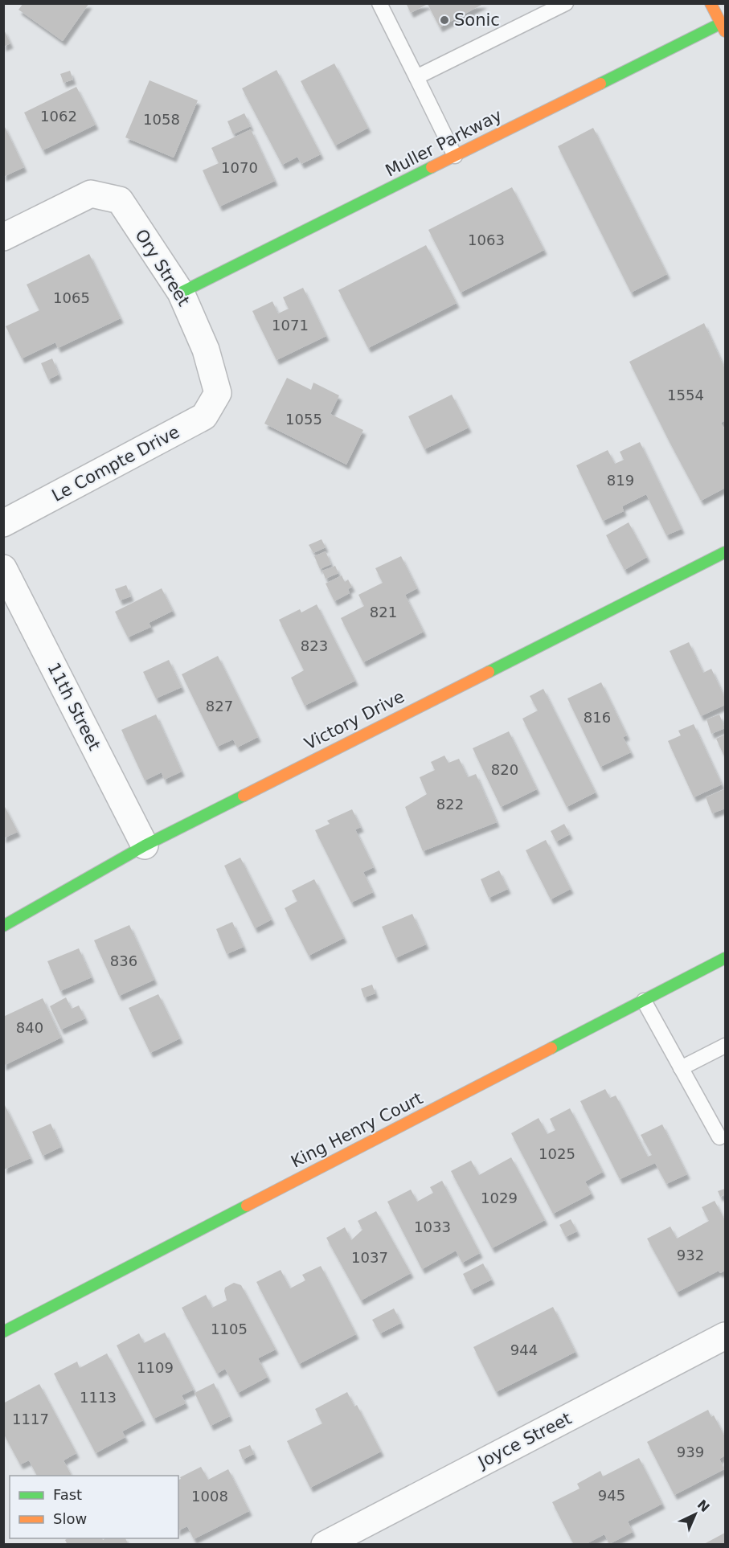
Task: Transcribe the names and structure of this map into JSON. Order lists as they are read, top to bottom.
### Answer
{
  "streets": {
    "main road": ["Muller Parkway", "Victory Drive", "King Henry Court"],
    "street": [
      "Ory Street",
      "Le Compte Drive",
      "11th Street",
      "Joyce Street"
    ]
  },
  "crossings": [
    ["Muller Parkway", "Ory Street"],
    ["Ory Street", "Le Compte Drive"],
    ["11th Street", "Victory Drive"]
  ],
  "places": ["Sonic"],
  "house_numbers": [
    "1062",
    "1058",
    "1070",
    "1063",
    "1065",
    "1071",
    "1554",
    "1055",
    "819",
    "821",
    "823",
    "827",
    "816",
    "820",
    "822",
    "836",
    "840",
    "1025",
    "1029",
    "1033",
    "932",
    "1037",
    "1105",
    "944",
    "1109",
    "1113",
    "1117",
    "939",
    "945",
    "1008"
  ],
  "legend": ["Fast", "Slow"],
  "north": "top right"
}
